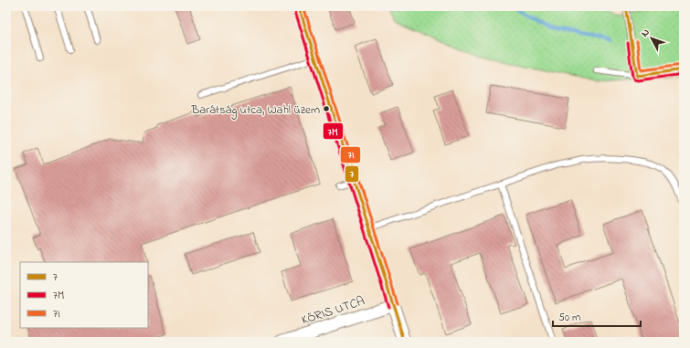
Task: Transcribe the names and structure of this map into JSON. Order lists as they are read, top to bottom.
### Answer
{
  "streets": {
    "street": ["KŐRIS UTCA"]
  },
  "places": ["Barátság utca, Wahl üzem"],
  "lines": ["transit line 7", "transit line 7I", "transit line 7M"],
  "legend": ["7", "7M", "7I"],
  "scale_bar": "50 m",
  "north": "top left"
}
